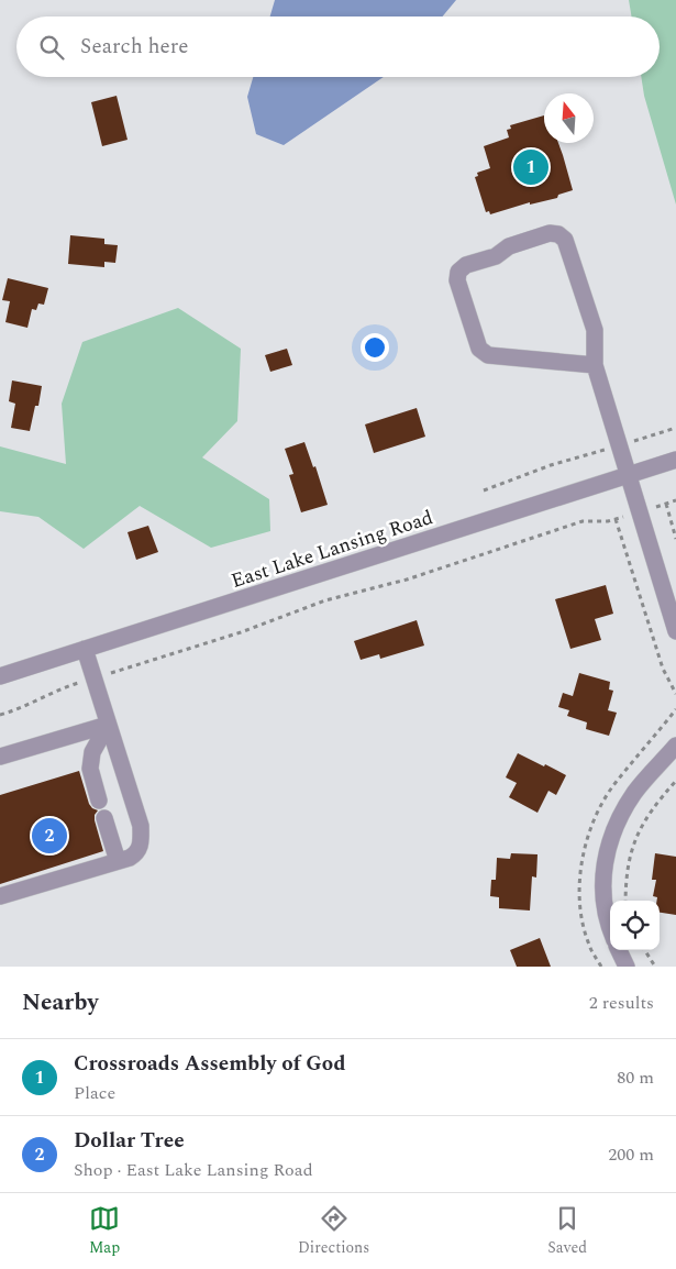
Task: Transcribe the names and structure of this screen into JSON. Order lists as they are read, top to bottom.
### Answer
{
  "streets": {
    "street": ["East Lake Lansing Road"]
  },
  "north": "top",
  "page": {
    "search": "Search here",
    "pins": ["1", "2"],
    "heading": ["Nearby", "2 results"],
    "list": [
      {
        "mark": "1",
        "name": "Crossroads Assembly of God",
        "note": "Place",
        "value": "80 m"
      },
      {
        "mark": "2",
        "name": "Dollar Tree",
        "note": "Shop · East Lake Lansing Road",
        "value": "200 m"
      }
    ],
    "nav": ["Map", "Directions", "Saved"]
  }
}
